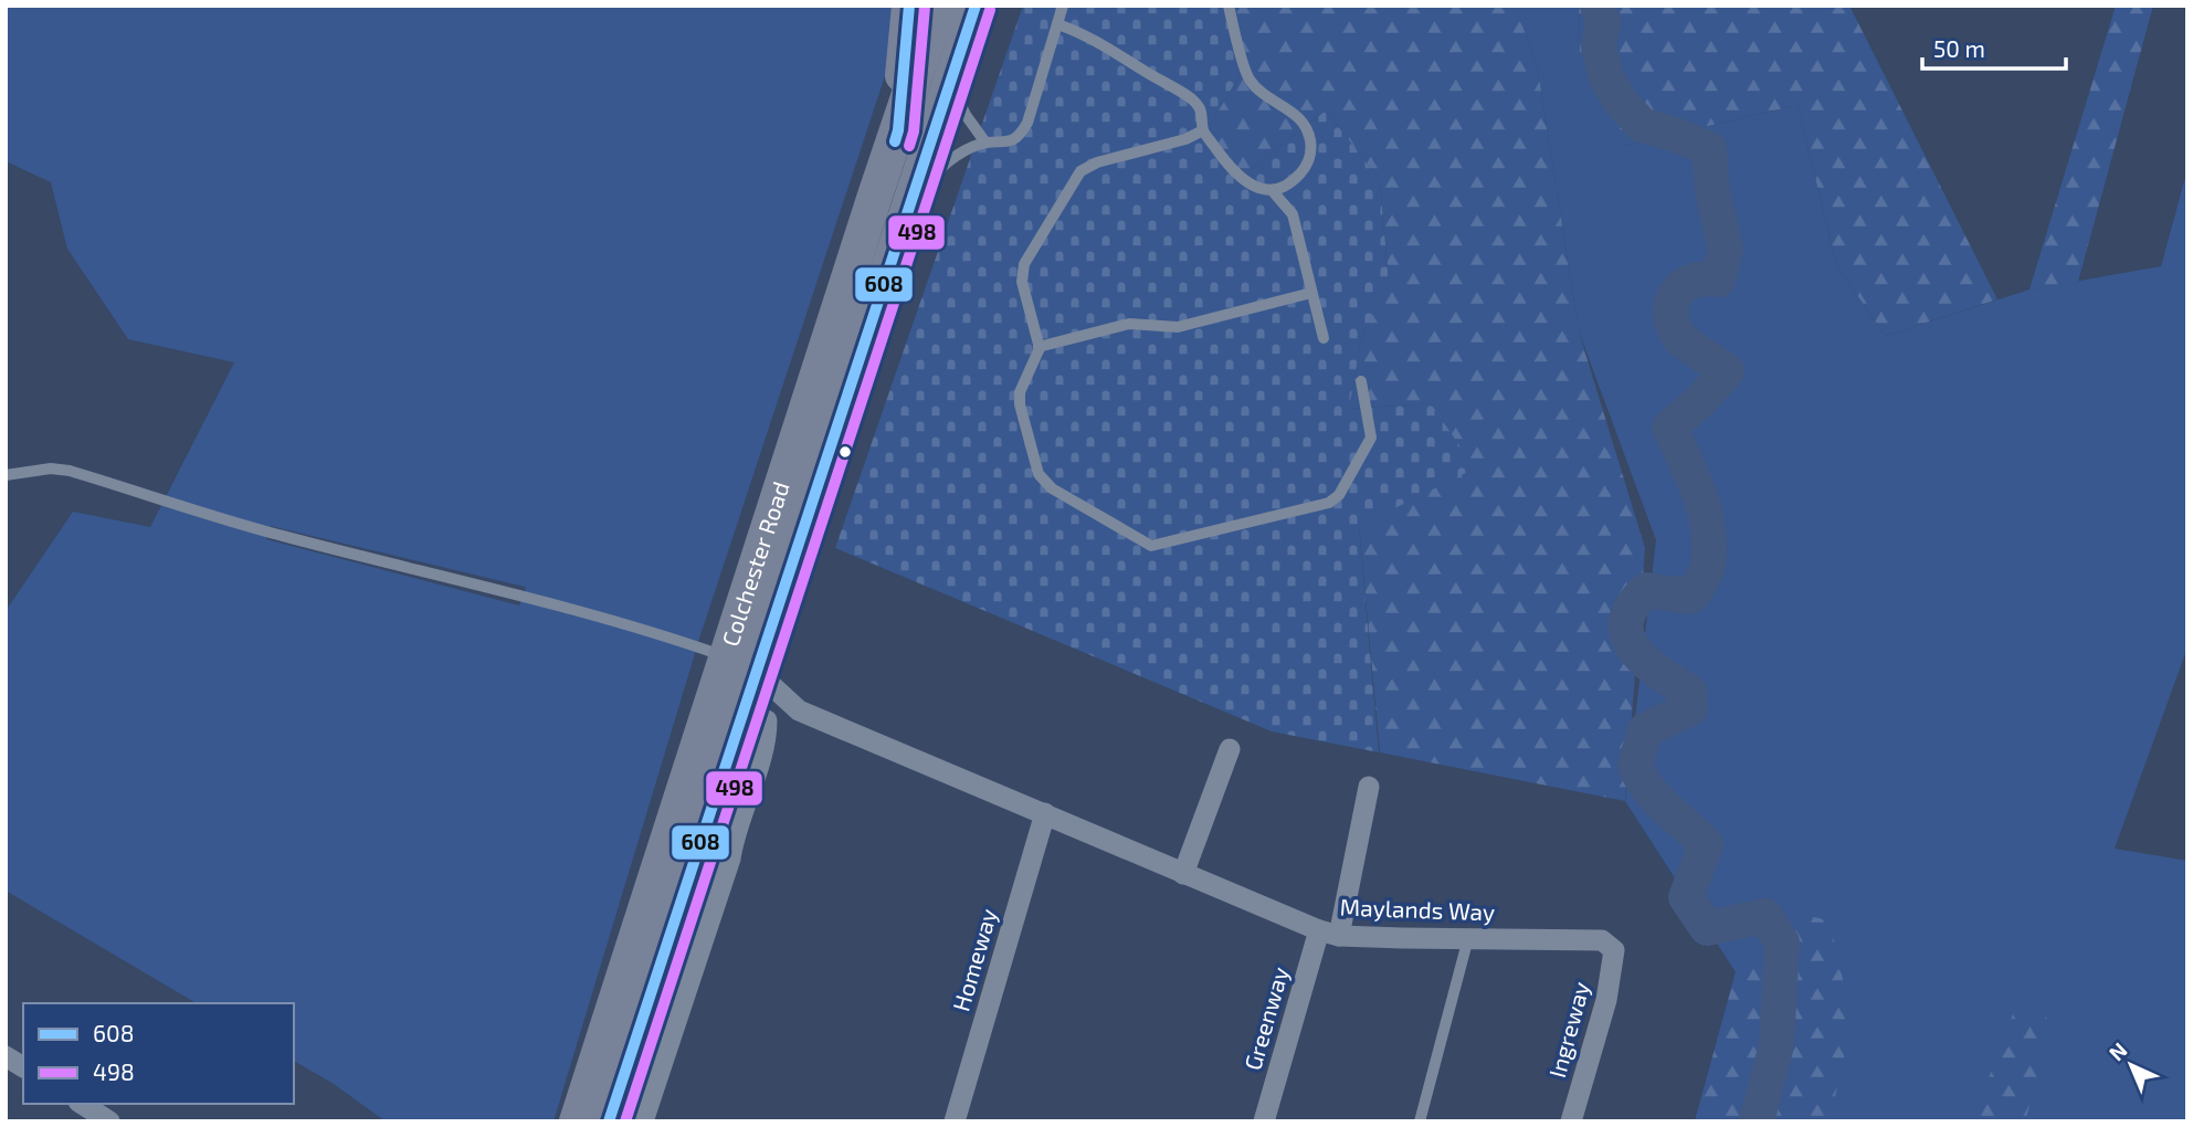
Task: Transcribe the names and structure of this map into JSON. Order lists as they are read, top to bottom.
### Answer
{
  "streets": {
    "highway": ["Colchester Road"],
    "street": [
      "Maylands Way",
      "Homeway",
      "Greenway",
      "Ingreway"
    ]
  },
  "crossings": [
    ["Colchester Road", "Maylands Way"],
    ["Maylands Way", "Homeway"],
    ["Maylands Way", "Greenway"],
    ["Maylands Way", "Ingreway"]
  ],
  "lines": ["transit line 608", "transit line 498"],
  "legend": ["608", "498"],
  "scale_bar": "50 m",
  "north": "top left"
}
